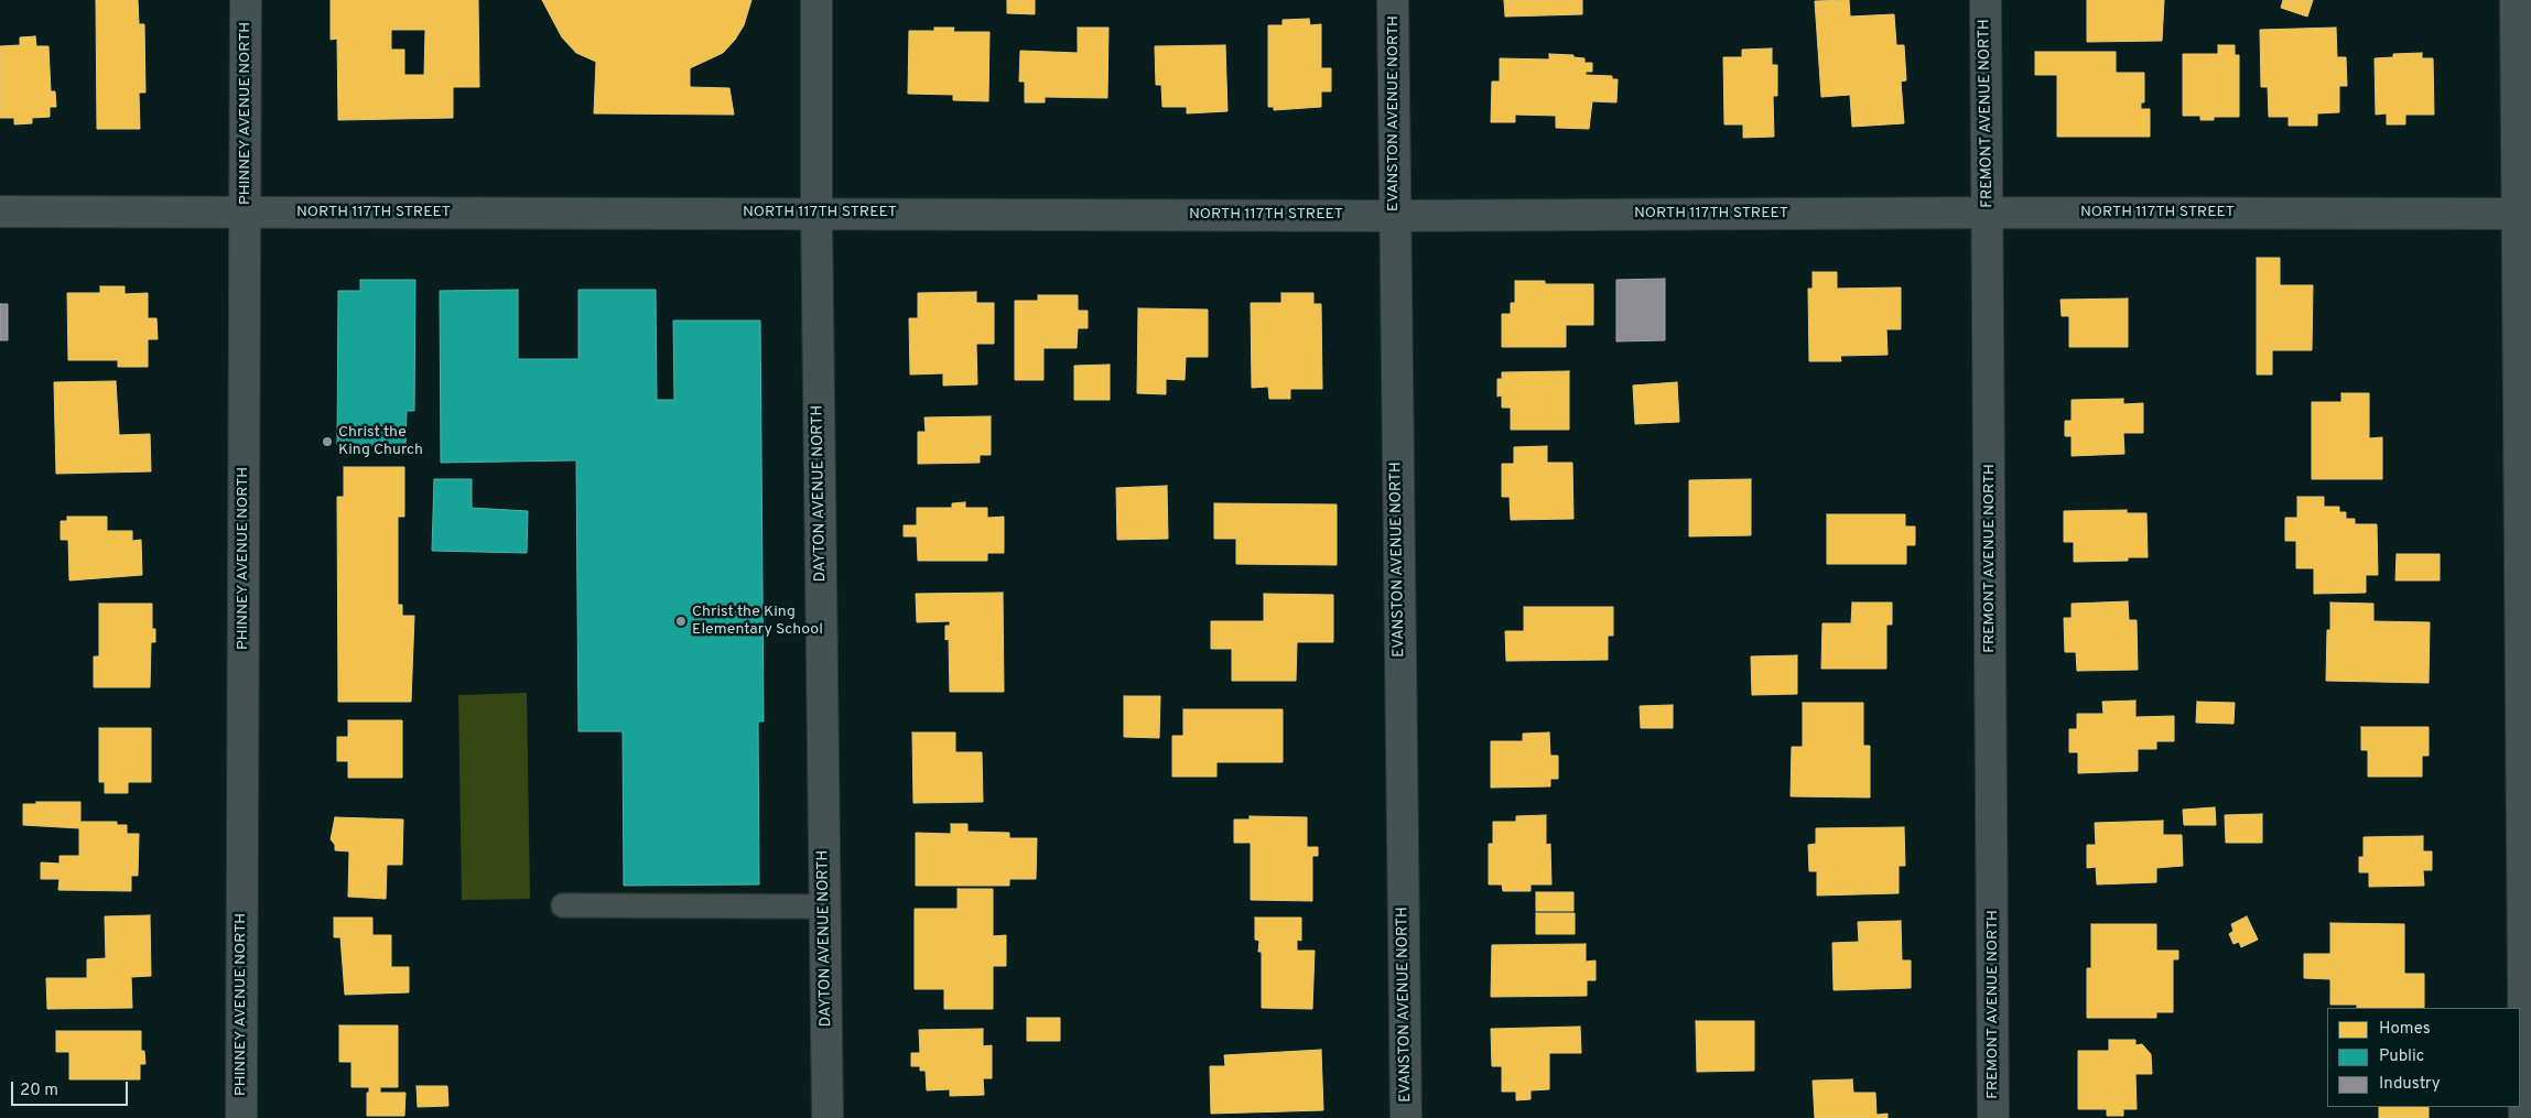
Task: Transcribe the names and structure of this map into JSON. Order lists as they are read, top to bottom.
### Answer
{
  "streets": {
    "street": [
      "PHINNEY AVENUE NORTH",
      "EVANSTON AVENUE NORTH",
      "FREMONT AVENUE NORTH",
      "NORTH 117TH STREET",
      "DAYTON AVENUE NORTH"
    ]
  },
  "crossings": [
    ["PHINNEY AVENUE NORTH", "NORTH 117TH STREET"],
    ["EVANSTON AVENUE NORTH", "NORTH 117TH STREET"],
    ["FREMONT AVENUE NORTH", "NORTH 117TH STREET"],
    ["NORTH 117TH STREET", "DAYTON AVENUE NORTH"]
  ],
  "places": ["Christ the King Church", "Christ the King Elementary School"],
  "legend": ["Homes", "Public", "Industry"],
  "scale_bar": "20 m"
}
